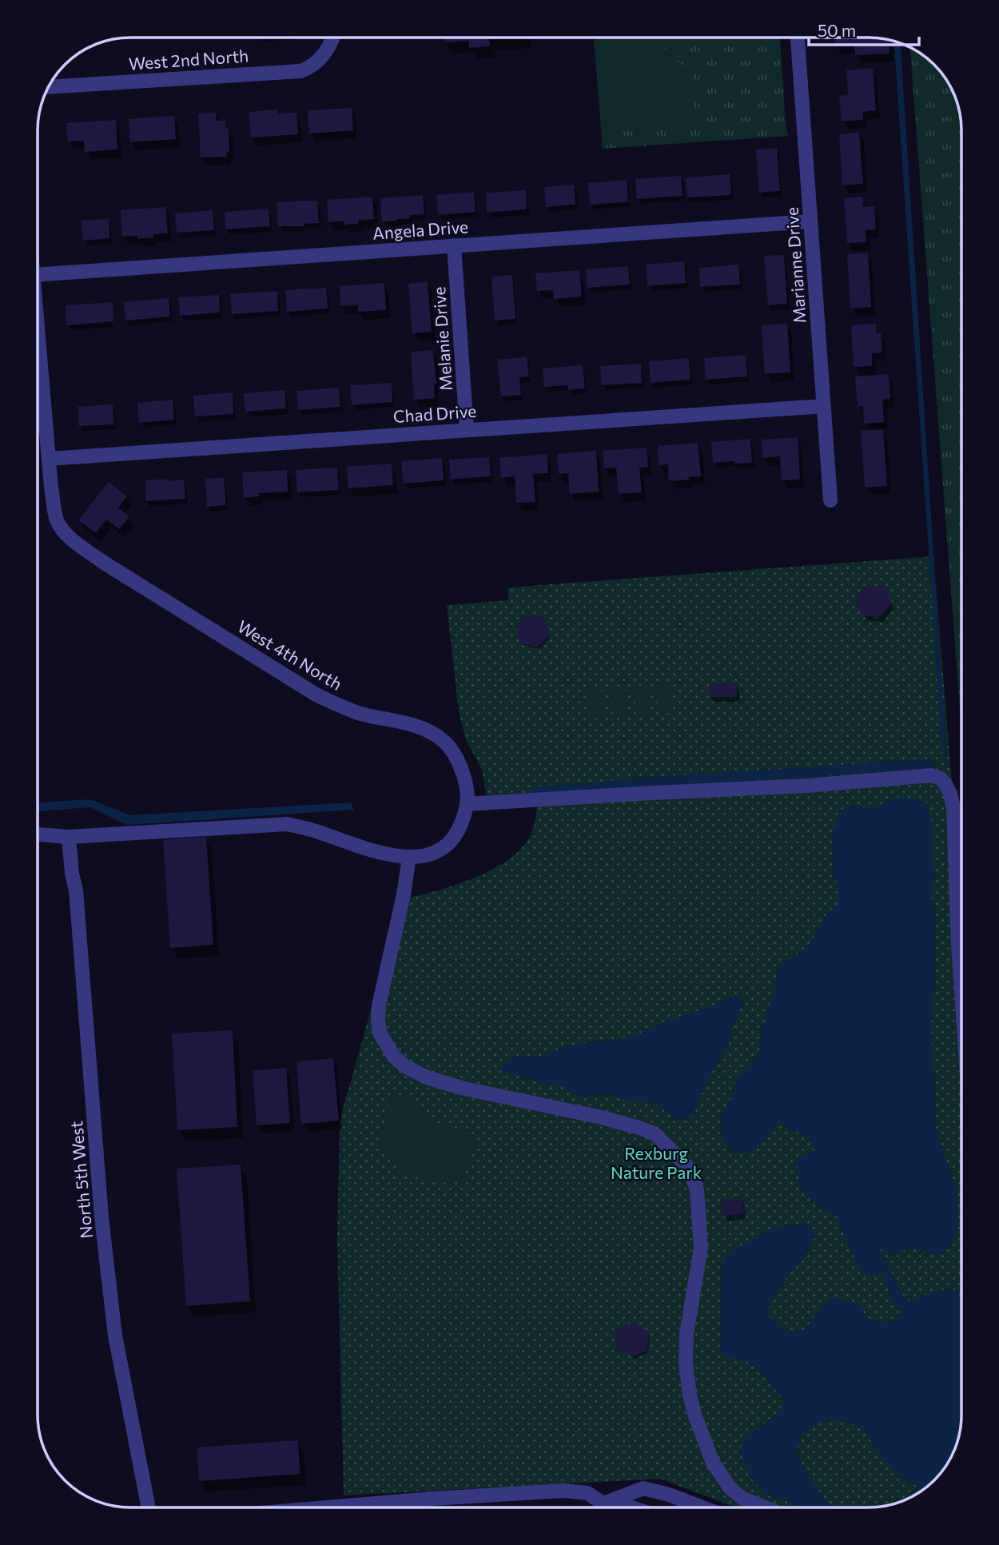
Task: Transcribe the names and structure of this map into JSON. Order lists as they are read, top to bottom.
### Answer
{
  "streets": {
    "street": [
      "West 2nd North",
      "Angela Drive",
      "Marianne Drive",
      "Melanie Drive",
      "Chad Drive",
      "West 4th North",
      "North 5th West"
    ]
  },
  "crossings": [
    ["Angela Drive", "Marianne Drive"],
    ["Angela Drive", "Melanie Drive"],
    ["Marianne Drive", "Chad Drive"],
    ["Melanie Drive", "Chad Drive"],
    ["Chad Drive", "West 4th North"],
    ["West 4th North", "North 5th West"]
  ],
  "parks": ["Rexburg Nature Park"],
  "scale_bar": "50 m"
}
